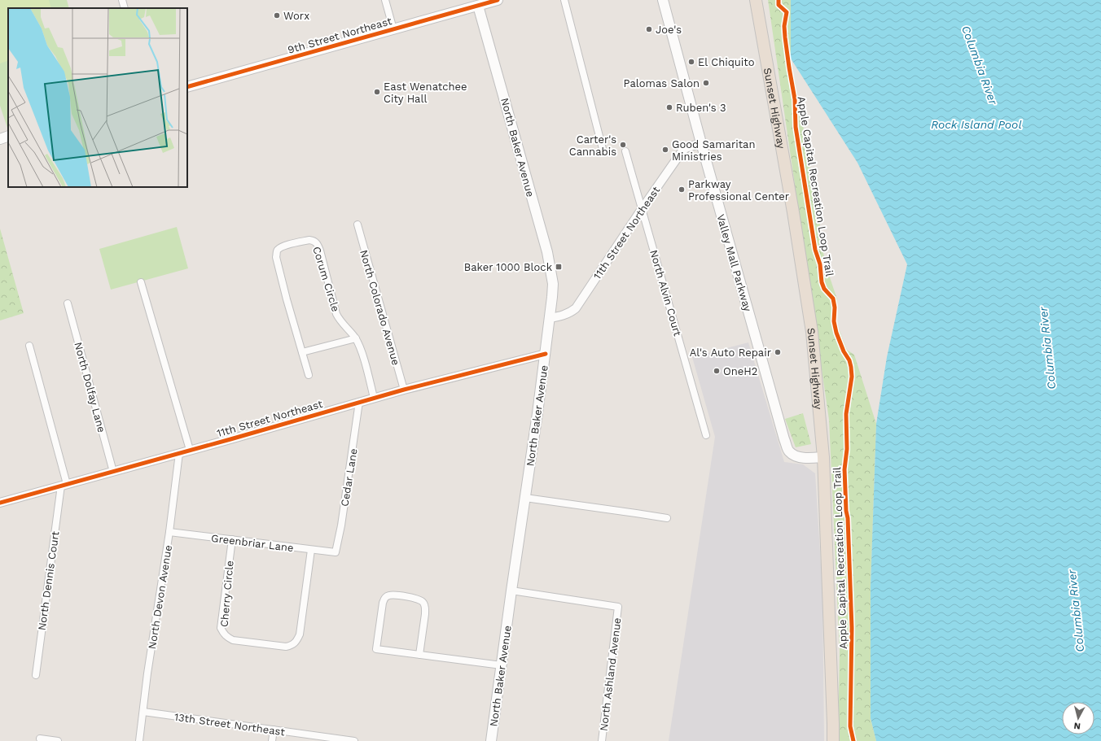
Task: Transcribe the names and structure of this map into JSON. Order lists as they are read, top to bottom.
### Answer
{
  "streets": {
    "highway": ["Sunset Highway"],
    "main road": ["9th Street Northeast", "North Baker Avenue", "Valley Mall Parkway"],
    "street": [
      "11th Street Northeast",
      "Corum Circle",
      "North Alvin Court",
      "North Colorado Avenue",
      "North Dolfay Lane",
      "Cedar Lane",
      "Greenbriar Lane",
      "North Dennis Court",
      "Cherry Circle",
      "North Devon Avenue",
      "North Ashland Avenue",
      "13th Street Northeast"
    ],
    "cycle path": ["Apple Capital Recreation Loop Trail"]
  },
  "crossings": [
    ["9th Street Northeast", "North Baker Avenue"],
    ["Sunset Highway", "Valley Mall Parkway"],
    ["North Baker Avenue", "11th Street Northeast"],
    ["North Baker Avenue", "North Ashland Avenue"],
    ["11th Street Northeast", "Valley Mall Parkway"],
    ["11th Street Northeast", "Corum Circle"],
    ["11th Street Northeast", "North Alvin Court"],
    ["11th Street Northeast", "North Colorado Avenue"],
    ["11th Street Northeast", "North Dolfay Lane"],
    ["11th Street Northeast", "Cedar Lane"],
    ["11th Street Northeast", "North Dennis Court"],
    ["11th Street Northeast", "North Devon Avenue"],
    ["Cedar Lane", "Greenbriar Lane"],
    ["Greenbriar Lane", "Cherry Circle"],
    ["Greenbriar Lane", "North Devon Avenue"],
    ["North Devon Avenue", "13th Street Northeast"]
  ],
  "water": ["Columbia River", "Rock Island Pool"],
  "places": {
    "other": [
      "Worx",
      "Joe's",
      "El Chiquito",
      "Palomas Salon",
      "East Wenatchee City Hall",
      "Ruben's 3",
      "Carter's Cannabis",
      "Good Samaritan Ministries",
      "Parkway Professional Center",
      "Al's Auto Repair",
      "OneH2"
    ],
    "transit": ["Baker 1000 Block"]
  },
  "north": "bottom"
}
